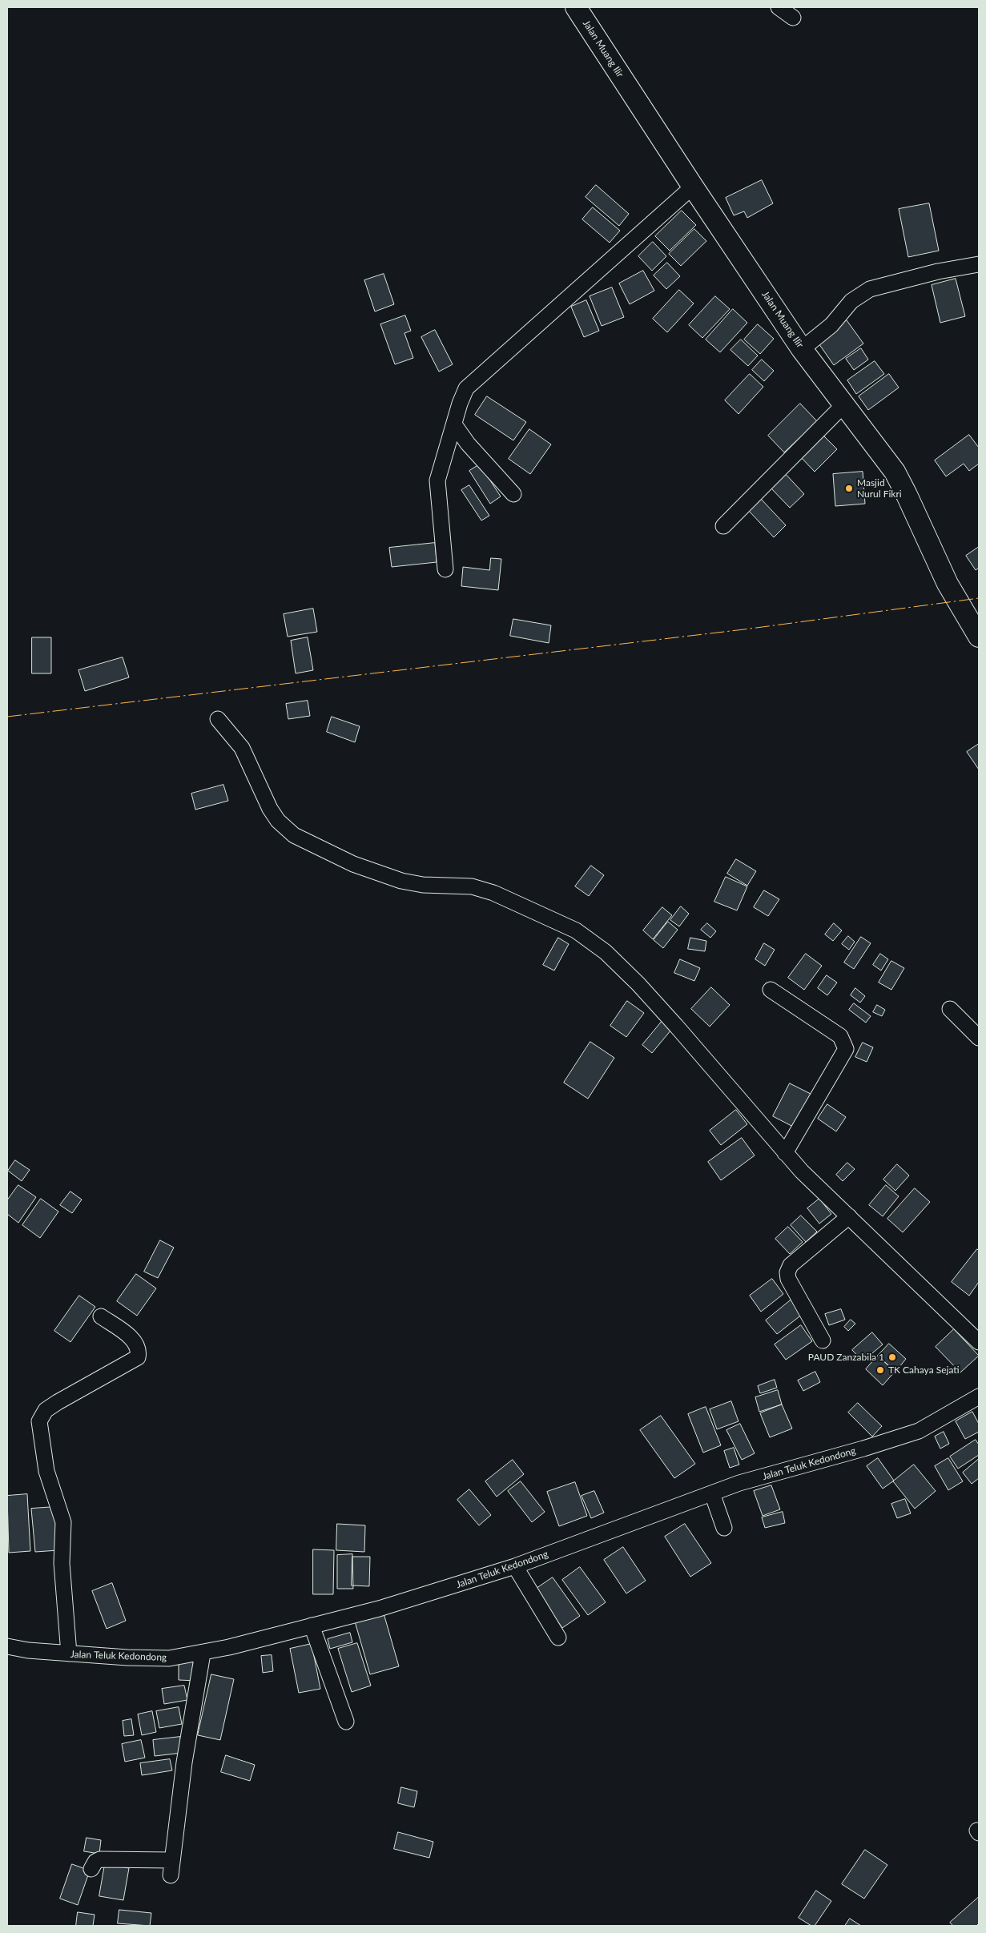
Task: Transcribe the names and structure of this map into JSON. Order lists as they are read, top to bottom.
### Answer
{
  "streets": {
    "main road": ["Jalan Muang Ilir"],
    "street": ["Jalan Teluk Kedondong"]
  },
  "places": ["Masjid Nurul Fikri", "PAUD Zanzabila 1", "TK Cahaya Sejati"]
}
